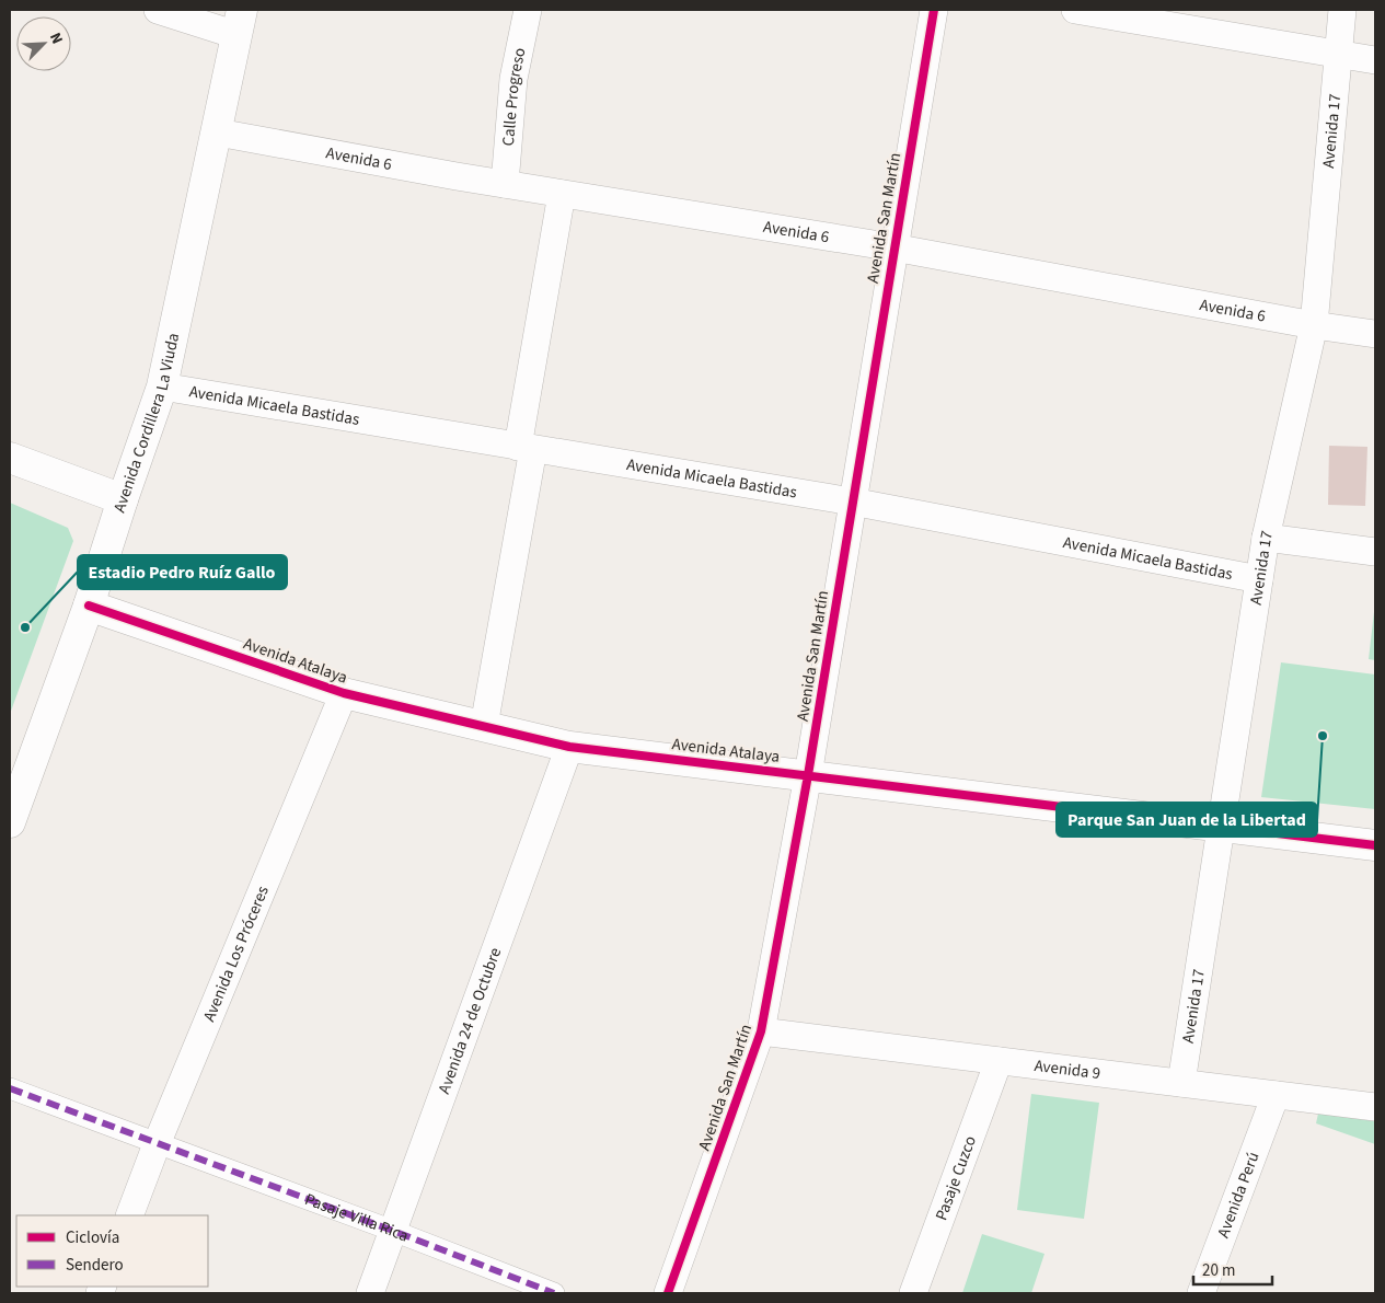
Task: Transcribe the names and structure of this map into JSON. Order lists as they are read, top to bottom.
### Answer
{
  "streets": {
    "street": [
      "Calle Progreso",
      "Avenida 17",
      "Avenida 6",
      "Avenida San Martín",
      "Avenida Micaela Bastidas",
      "Avenida Cordillera La Viuda",
      "Avenida Atalaya",
      "Avenida Los Próceres",
      "Avenida 24 de Octubre",
      "Avenida 9",
      "Pasaje Cuzco",
      "Avenida Perú",
      "Pasaje Villa Rica"
    ]
  },
  "crossings": [
    ["Calle Progreso", "Avenida 6"],
    ["Avenida 17", "Avenida 6"],
    ["Avenida 17", "Avenida Micaela Bastidas"],
    ["Avenida 17", "Avenida Atalaya"],
    ["Avenida 17", "Avenida 9"],
    ["Avenida 6", "Avenida San Martín"],
    ["Avenida 6", "Avenida Cordillera La Viuda"],
    ["Avenida San Martín", "Avenida Micaela Bastidas"],
    ["Avenida San Martín", "Avenida Atalaya"],
    ["Avenida San Martín", "Avenida 9"],
    ["Avenida Micaela Bastidas", "Avenida Cordillera La Viuda"],
    ["Avenida Cordillera La Viuda", "Avenida Atalaya"],
    ["Avenida Atalaya", "Avenida Los Próceres"],
    ["Avenida Atalaya", "Avenida 24 de Octubre"],
    ["Avenida Los Próceres", "Pasaje Villa Rica"],
    ["Avenida 24 de Octubre", "Pasaje Villa Rica"],
    ["Avenida 9", "Pasaje Cuzco"],
    ["Avenida 9", "Avenida Perú"]
  ],
  "places": ["Estadio Pedro Ruíz Gallo", "Parque San Juan de la Libertad"],
  "legend": ["Ciclovía", "Sendero"],
  "scale_bar": "20 m",
  "north": "top right"
}
